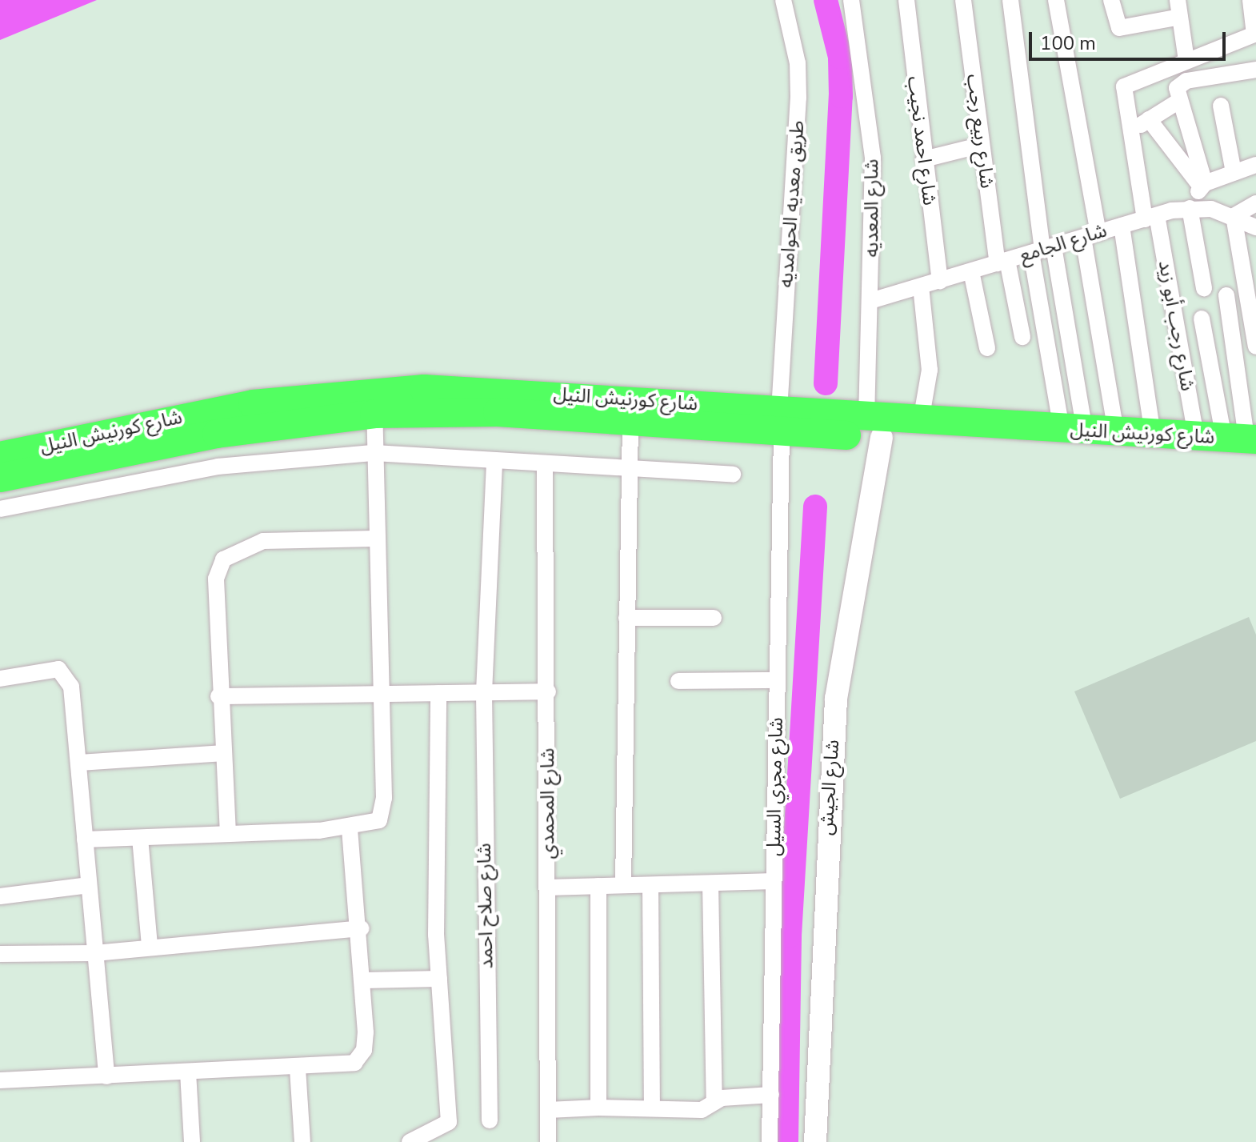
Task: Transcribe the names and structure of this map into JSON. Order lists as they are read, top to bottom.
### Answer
{
  "streets": {
    "highway": ["شارع كورنيش النيل"],
    "street": [
      "شارع ربيع رجب",
      "شارع احمد نجيب",
      "طريق معديه الحوامديه",
      "شارع المعديه",
      "شارع الجامع",
      "شارع رجب أبو زيد",
      "شارع مجري السيل",
      "شارع الجيش",
      "شارع المحمدي",
      "شارع صلاح احمد"
    ]
  },
  "crossings": [
    ["شارع ربيع رجب", "شارع الجامع"],
    ["شارع احمد نجيب", "شارع الجامع"],
    ["طريق معديه الحوامديه", "شارع كورنيش النيل"],
    ["طريق معديه الحوامديه", "شارع مجري السيل"],
    ["شارع المعديه", "شارع الجامع"],
    ["شارع المعديه", "شارع كورنيش النيل"],
    ["شارع المعديه", "شارع الجيش"],
    ["شارع الجامع", "شارع رجب أبو زيد"],
    ["شارع رجب أبو زيد", "شارع كورنيش النيل"],
    ["شارع كورنيش النيل", "شارع مجري السيل"],
    ["شارع كورنيش النيل", "شارع الجيش"]
  ],
  "scale_bar": "100 m"
}
